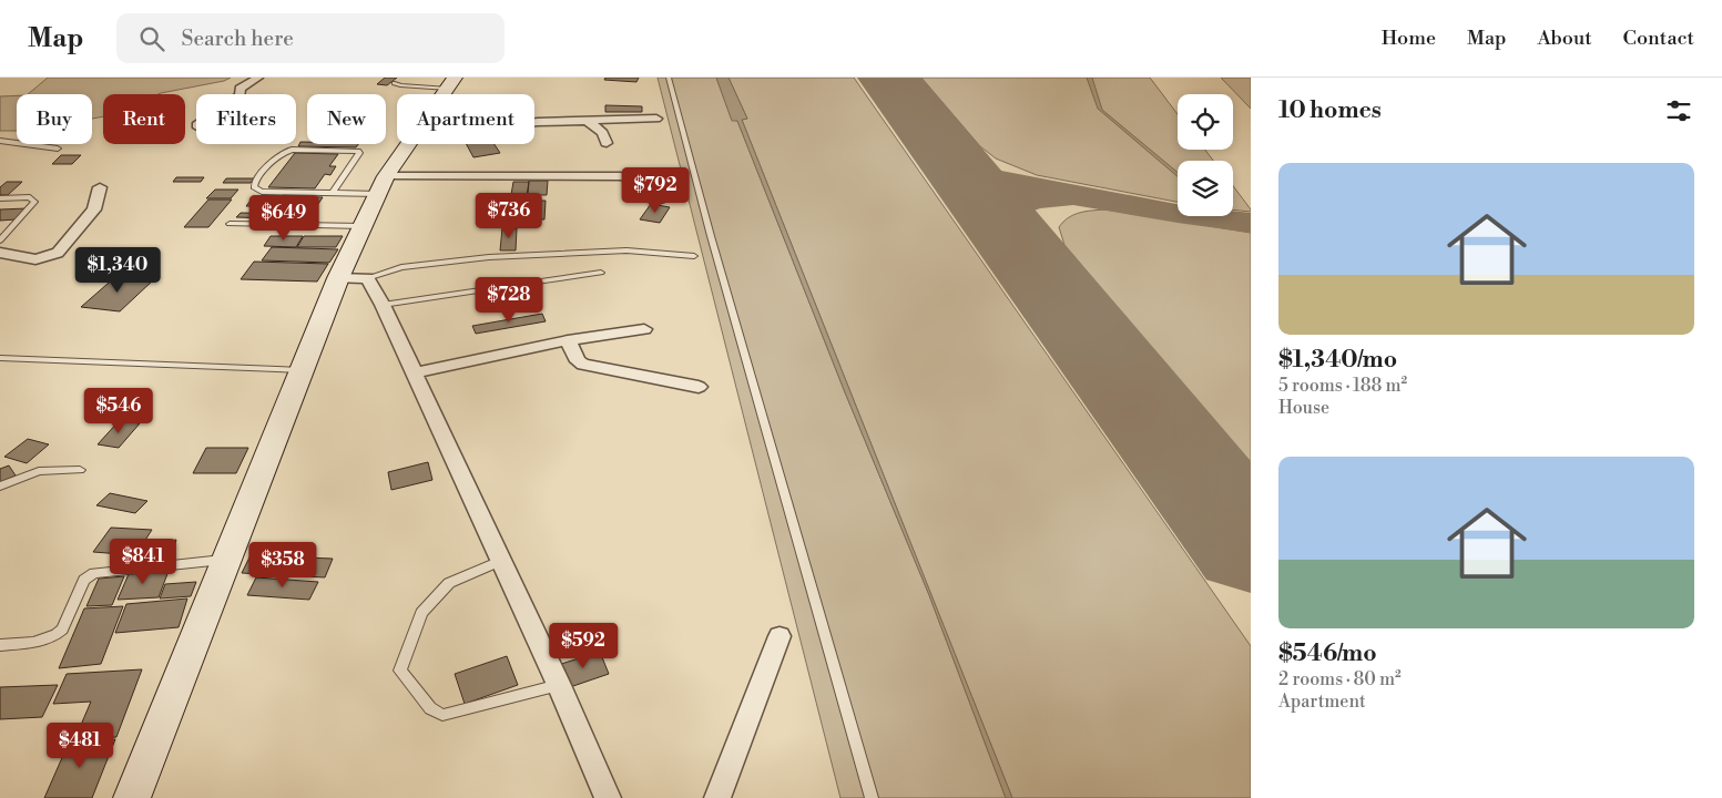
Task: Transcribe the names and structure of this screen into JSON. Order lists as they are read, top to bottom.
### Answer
{
  "page": {
    "header": "Map",
    "search": "Search here",
    "nav": [
      "Home",
      "Map",
      "About",
      "Contact"
    ],
    "heading": "10 homes",
    "chip": [
      "Buy",
      "Rent",
      "Filters",
      "New",
      "Apartment"
    ],
    "list": [
      {
        "name": "$1,340/mo",
        "note": "5 rooms · 188 m² · House"
      },
      {
        "name": "$546/mo",
        "note": "2 rooms · 80 m² · Apartment"
      }
    ],
    "price": [
      "$792",
      "$736",
      "$649",
      "$1,340",
      "$728",
      "$546",
      "$841",
      "$358",
      "$592",
      "$481"
    ]
  }
}
